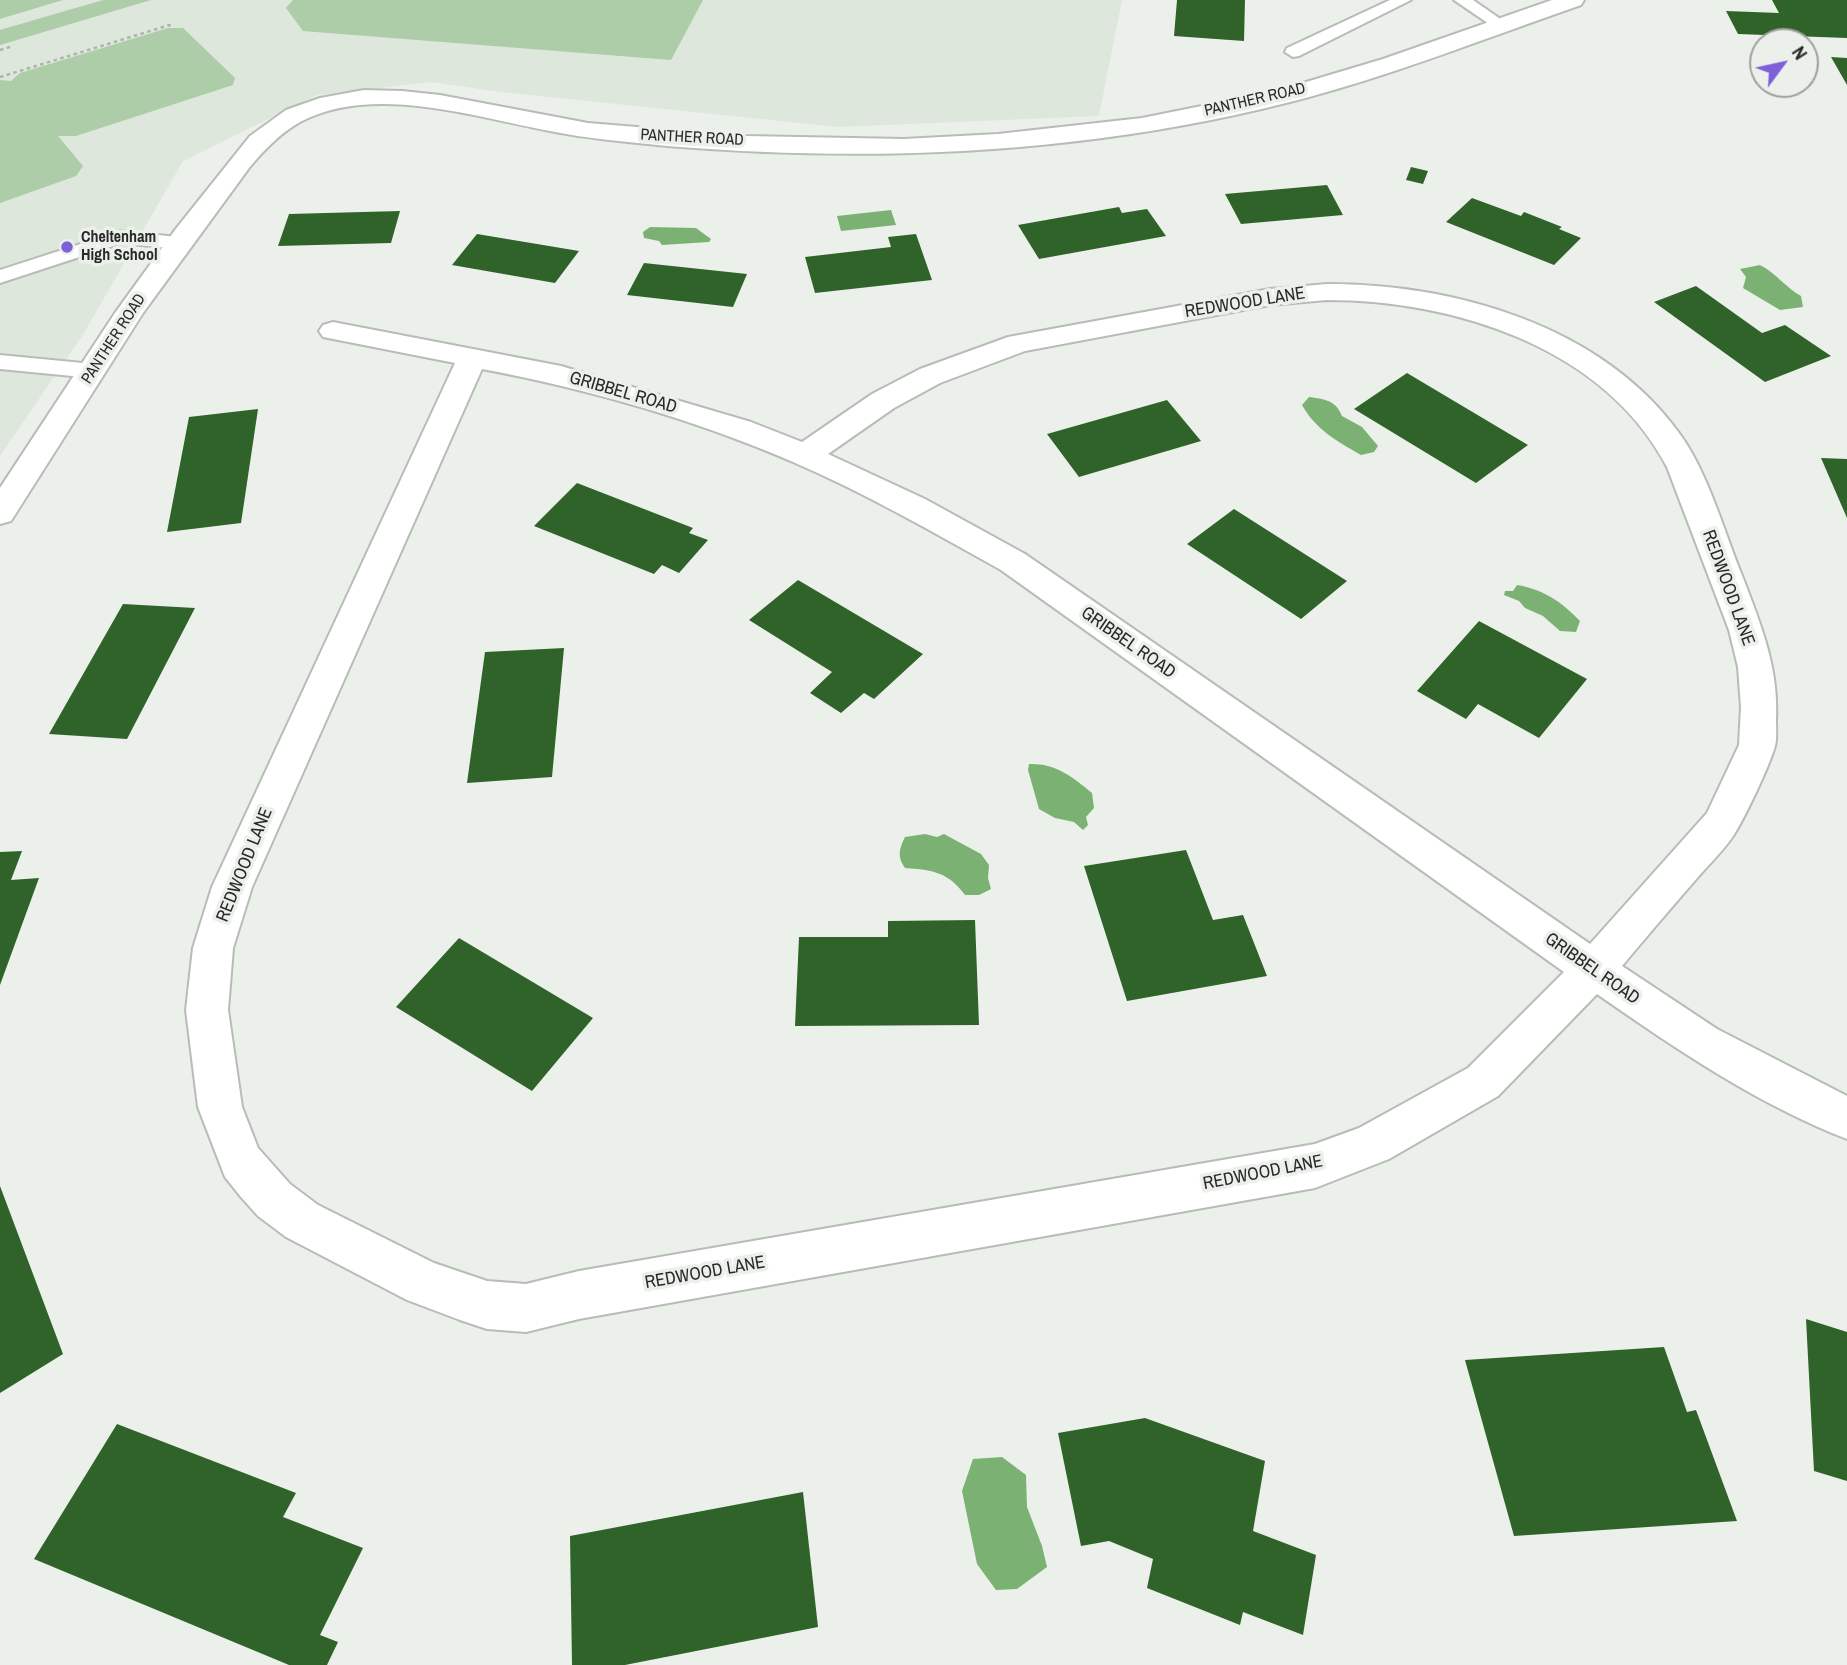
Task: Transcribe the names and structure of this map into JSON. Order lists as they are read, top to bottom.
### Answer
{
  "streets": {
    "street": ["PANTHER ROAD", "REDWOOD LANE", "GRIBBEL ROAD"]
  },
  "crossings": [
    ["REDWOOD LANE", "GRIBBEL ROAD"]
  ],
  "places": ["Cheltenham High School"],
  "north": "top right"
}
